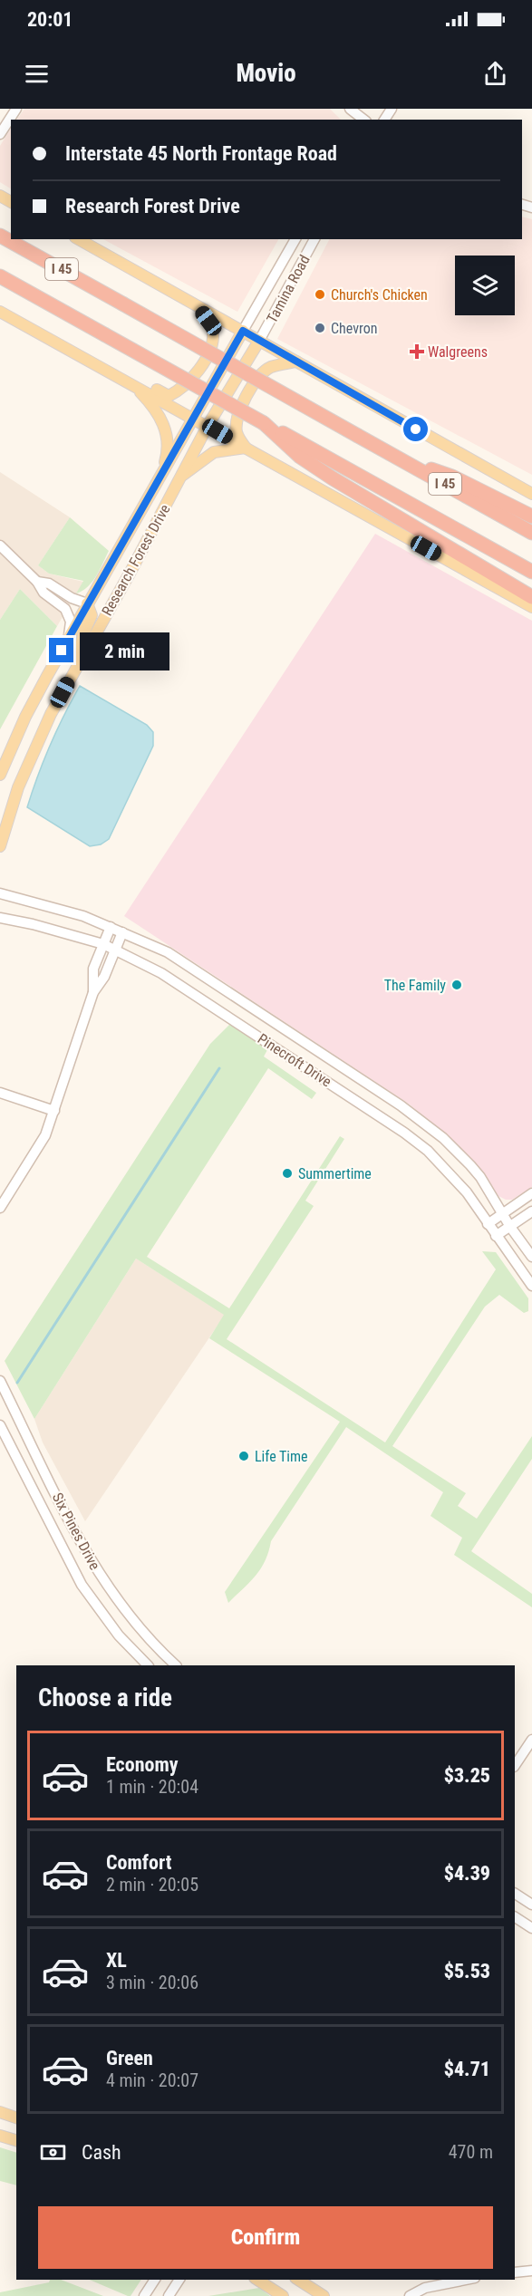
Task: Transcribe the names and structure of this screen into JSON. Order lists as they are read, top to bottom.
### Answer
{
  "streets": {
    "highway": ["I 45"],
    "main road": ["Research Forest Drive"],
    "street": ["Tamina Road", "Pinecroft Drive", "Six Pines Drive"]
  },
  "crossings": [
    ["Tamina Road", "Research Forest Drive"]
  ],
  "places": {
    "other": [
      "Church's Chicken",
      "Chevron",
      "The Family",
      "Summertime",
      "Life Time"
    ],
    "health": ["Walgreens"]
  },
  "page": {
    "status": "20:01",
    "header": "Movio",
    "banner": ["Interstate 45 North Frontage Road", "Research Forest Drive"],
    "bubble": "2 min",
    "heading": "Choose a ride",
    "list": [
      {
        "name": "Economy",
        "note": "1 min · 20:04",
        "value": "$3.25"
      },
      {
        "name": "Comfort",
        "note": "2 min · 20:05",
        "value": "$4.39"
      },
      {
        "name": "XL",
        "note": "3 min · 20:06",
        "value": "$5.53"
      },
      {
        "name": "Green",
        "note": "4 min · 20:07",
        "value": "$4.71"
      }
    ],
    "pay": ["Cash", "470 m"],
    "buttons": "Confirm"
  }
}
